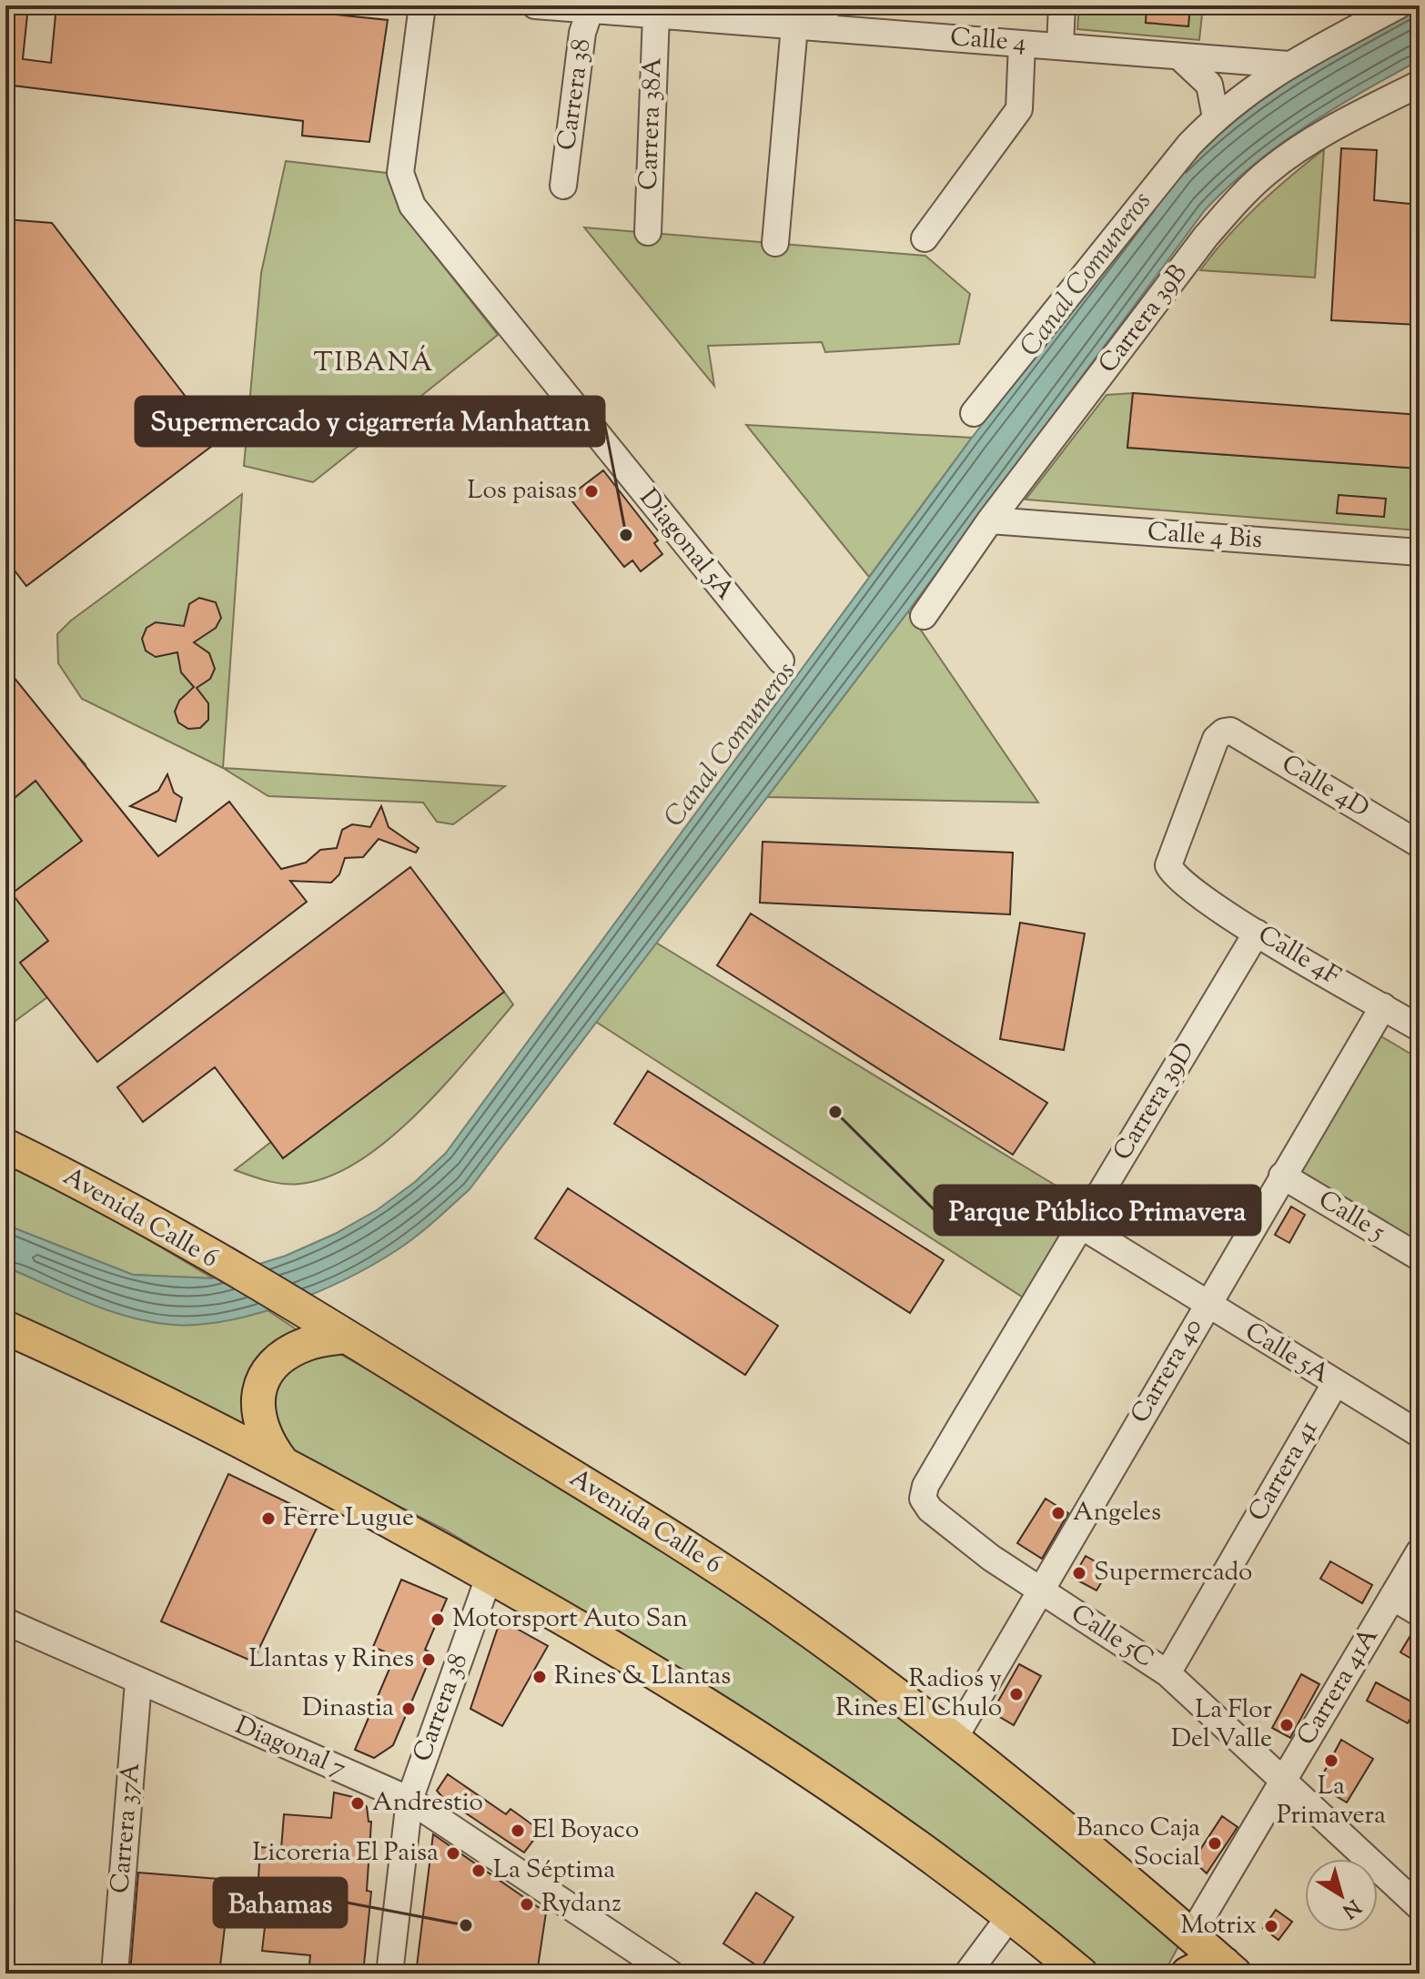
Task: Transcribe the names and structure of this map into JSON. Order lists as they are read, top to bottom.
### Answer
{
  "streets": {
    "main road": ["Avenida Calle 6"],
    "street": [
      "Calle 4",
      "Carrera 38",
      "Carrera 38A",
      "Carrera 39B",
      "Calle 4 Bis",
      "Diagonal 5A",
      "Calle 4D",
      "Calle 4F",
      "Carrera 39D",
      "Calle 5",
      "Calle 5A",
      "Carrera 40",
      "Carrera 41",
      "Calle 5C",
      "Carrera 41A",
      "Diagonal 7",
      "Carrera 37A"
    ]
  },
  "crossings": [
    ["Calle 4", "Carrera 38"],
    ["Calle 4", "Carrera 38A"],
    ["Carrera 38", "Diagonal 7"],
    ["Carrera 39B", "Calle 4 Bis"],
    ["Calle 4D", "Calle 4F"],
    ["Calle 4F", "Carrera 39D"],
    ["Calle 4F", "Carrera 40"],
    ["Carrera 39D", "Calle 5A"],
    ["Carrera 39D", "Calle 5C"],
    ["Calle 5", "Carrera 40"],
    ["Avenida Calle 6", "Carrera 40"],
    ["Avenida Calle 6", "Carrera 41A"],
    ["Calle 5A", "Carrera 40"],
    ["Calle 5A", "Carrera 41"],
    ["Carrera 40", "Calle 5C"],
    ["Carrera 41", "Calle 5C"],
    ["Calle 5C", "Carrera 41A"],
    ["Diagonal 7", "Carrera 37A"]
  ],
  "districts": ["TIBANÁ"],
  "water": ["Canal Comuneros"],
  "places": [
    "Los paisas",
    "Supermercado y cigarrería Manhattan",
    "Parque Público Primavera",
    "Angeles",
    "Ferre Lugue",
    "Supermercado",
    "Motorsport Auto San",
    "Llantas y Rines",
    "Rines & Llantas",
    "Radios y Rines El Chulo",
    "Dinastia",
    "La Flor Del Valle",
    "La Primavera",
    "Andrestio",
    "El Boyaco",
    "Banco Caja Social",
    "Licoreria El Paisa",
    "La Séptima",
    "Rydanz",
    "Bahamas",
    "Motrix"
  ],
  "north": "bottom right"
}
